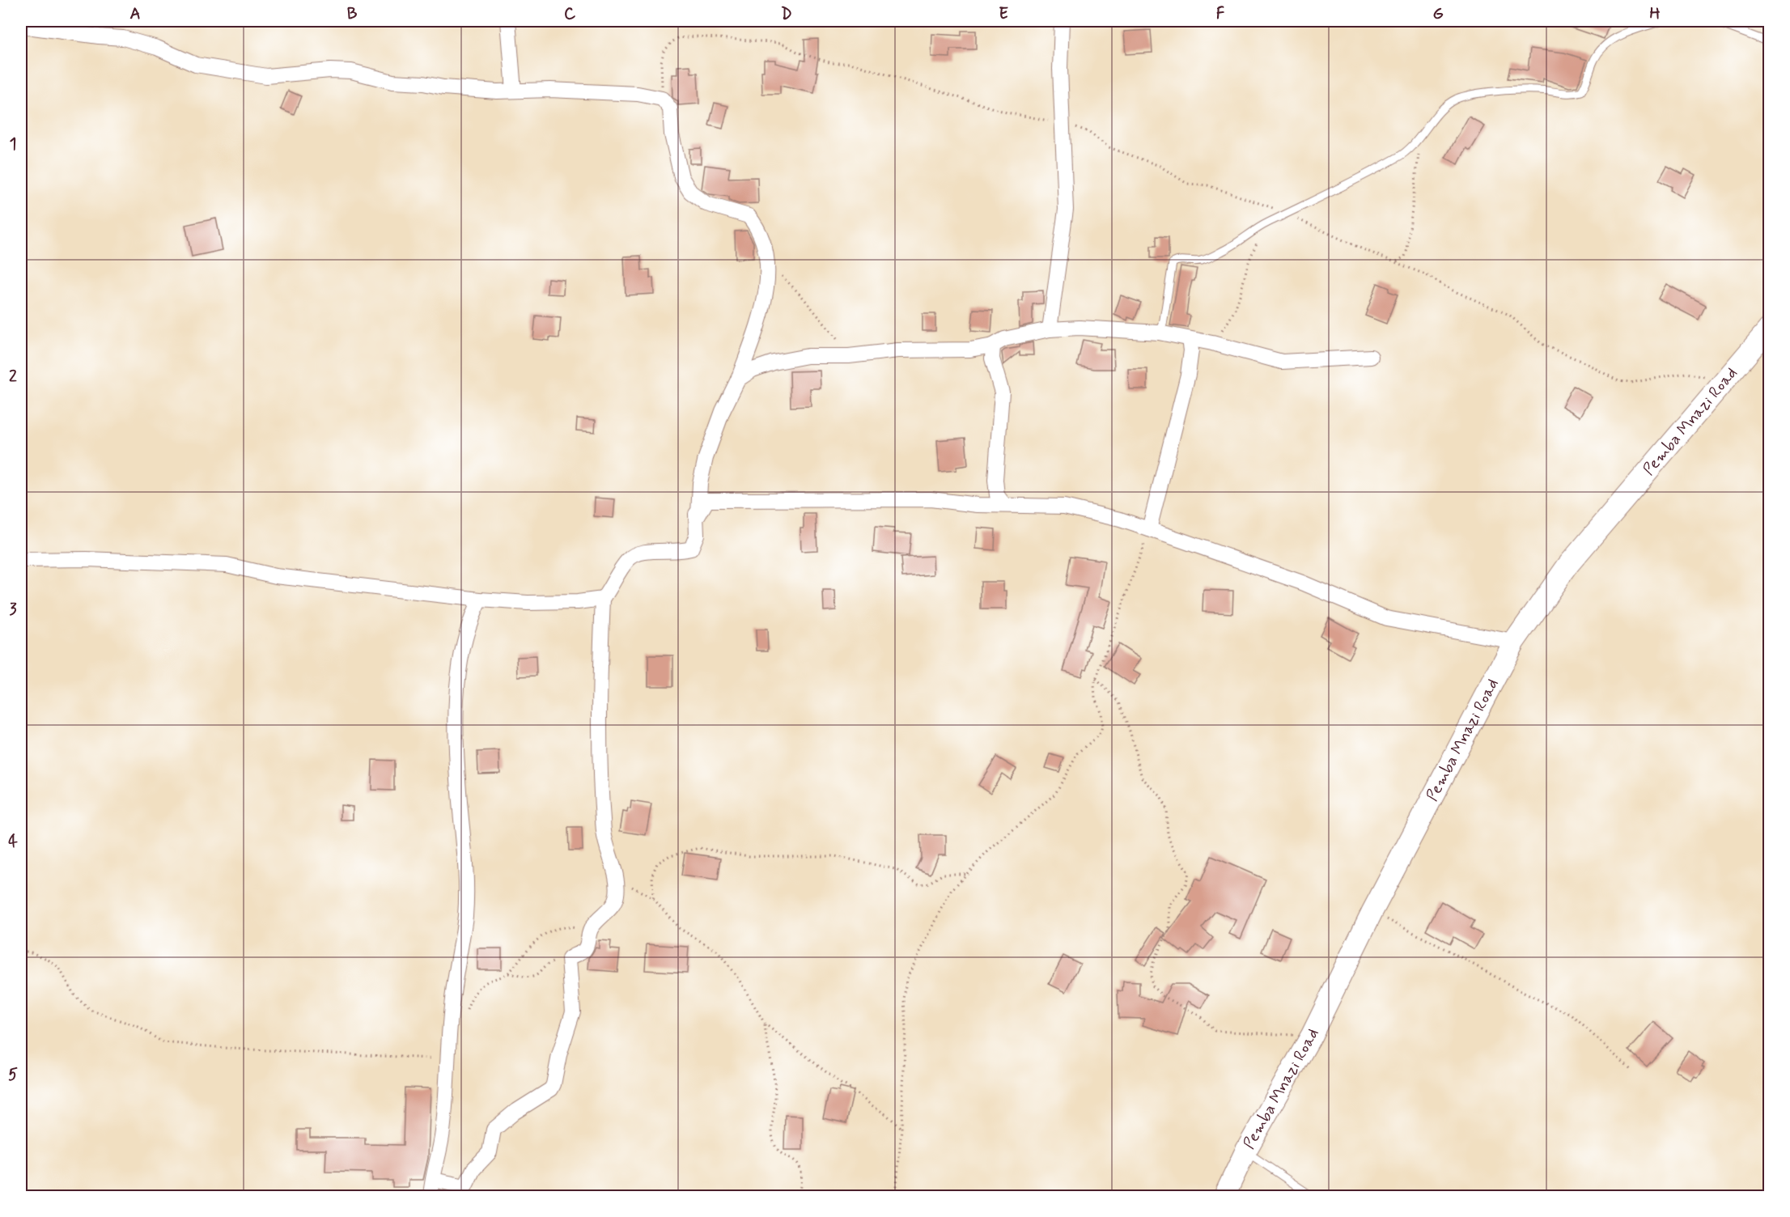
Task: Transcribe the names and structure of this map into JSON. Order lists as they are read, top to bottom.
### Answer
{
  "streets": {
    "main road": ["Pemba Mnazi Road"]
  },
  "grid": {
    "columns": [
      "A",
      "B",
      "C",
      "D",
      "E",
      "F",
      "G",
      "H"
    ],
    "rows": [
      "1",
      "2",
      "3",
      "4",
      "5"
    ]
  }
}
